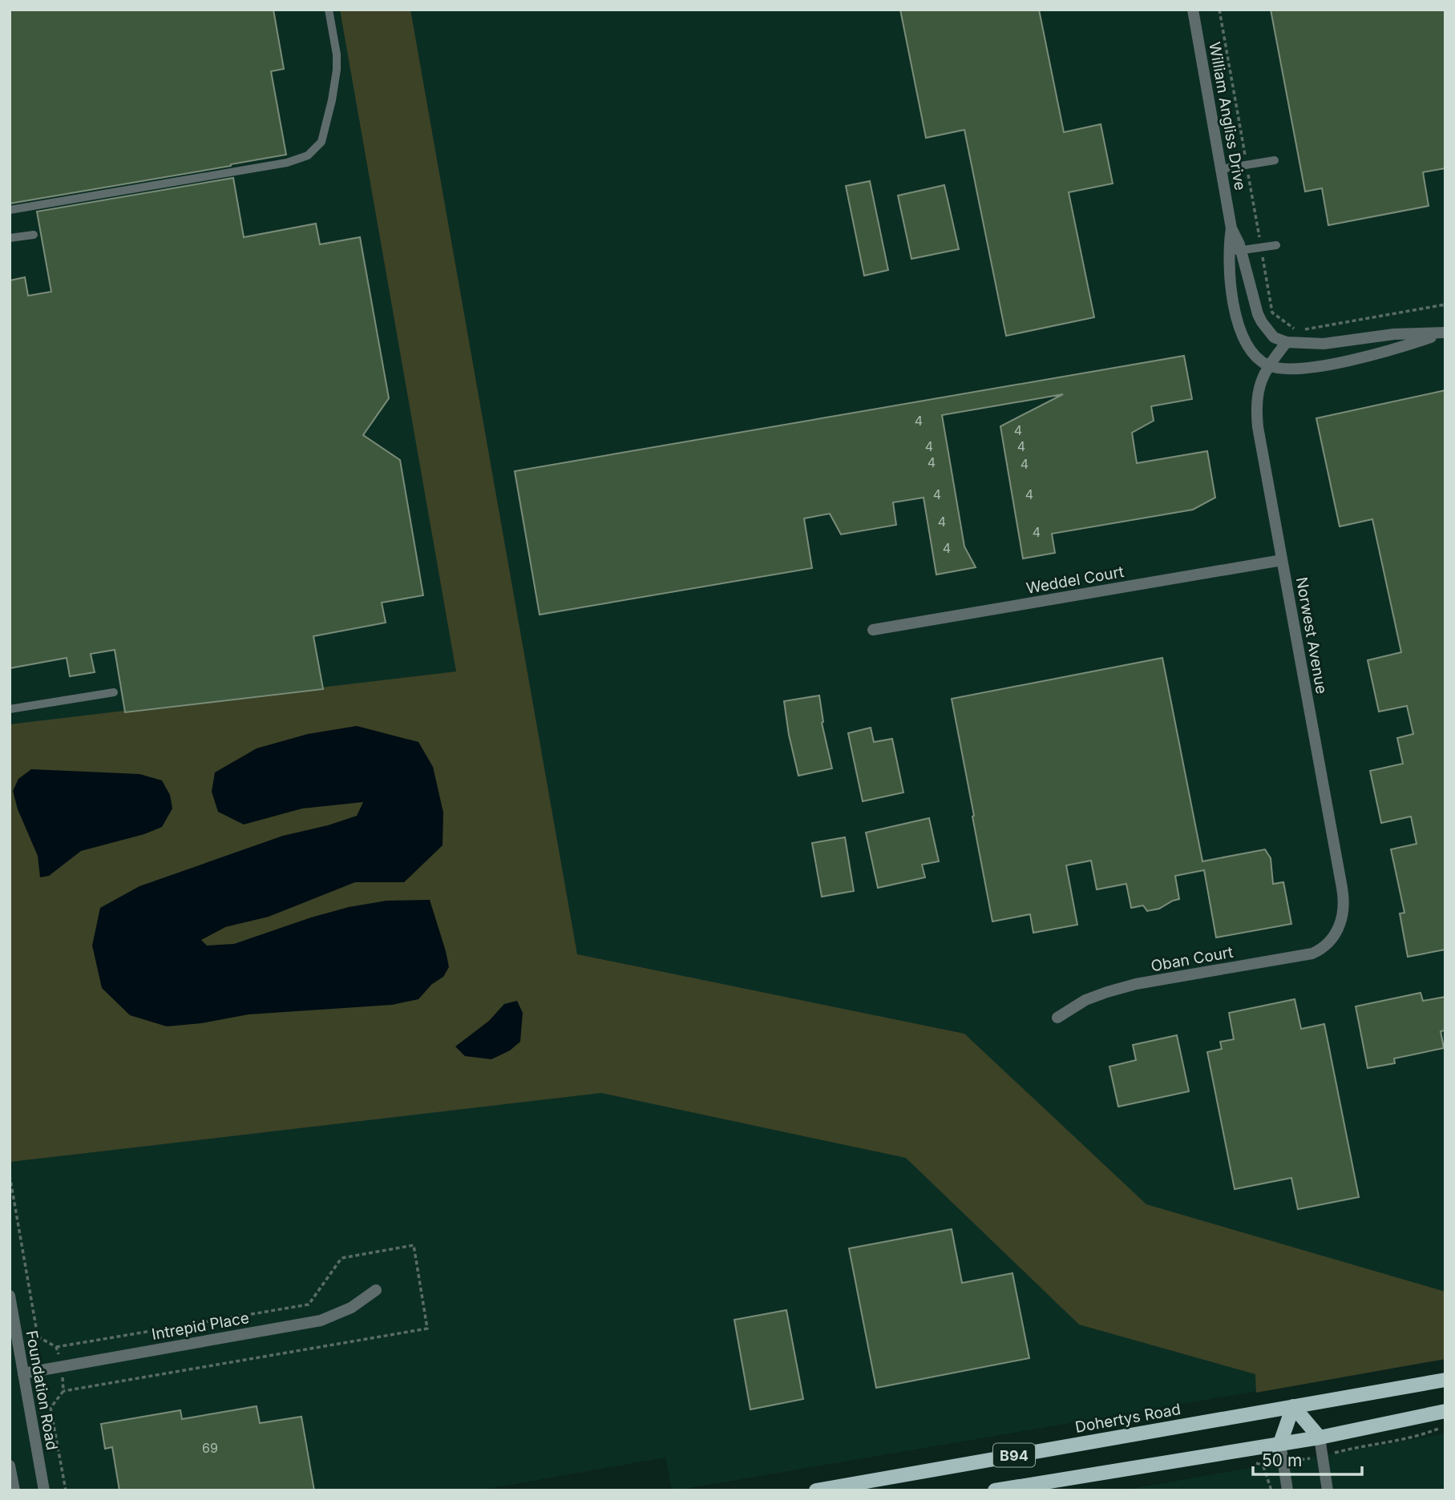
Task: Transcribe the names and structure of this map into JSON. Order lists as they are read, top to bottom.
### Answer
{
  "streets": {
    "main road": ["Dohertys Road", "B94"],
    "street": [
      "William Angliss Drive",
      "Weddel Court",
      "Norwest Avenue",
      "Oban Court",
      "Intrepid Place",
      "Foundation Road"
    ]
  },
  "crossings": [
    ["William Angliss Drive", "Norwest Avenue"],
    ["Weddel Court", "Norwest Avenue"],
    ["Norwest Avenue", "Oban Court"],
    ["Intrepid Place", "Foundation Road"]
  ],
  "house_numbers": [
    "4",
    "4",
    "4",
    "4",
    "4",
    "4",
    "4",
    "4",
    "4",
    "4",
    "4",
    "69"
  ],
  "scale_bar": "50 m"
}
